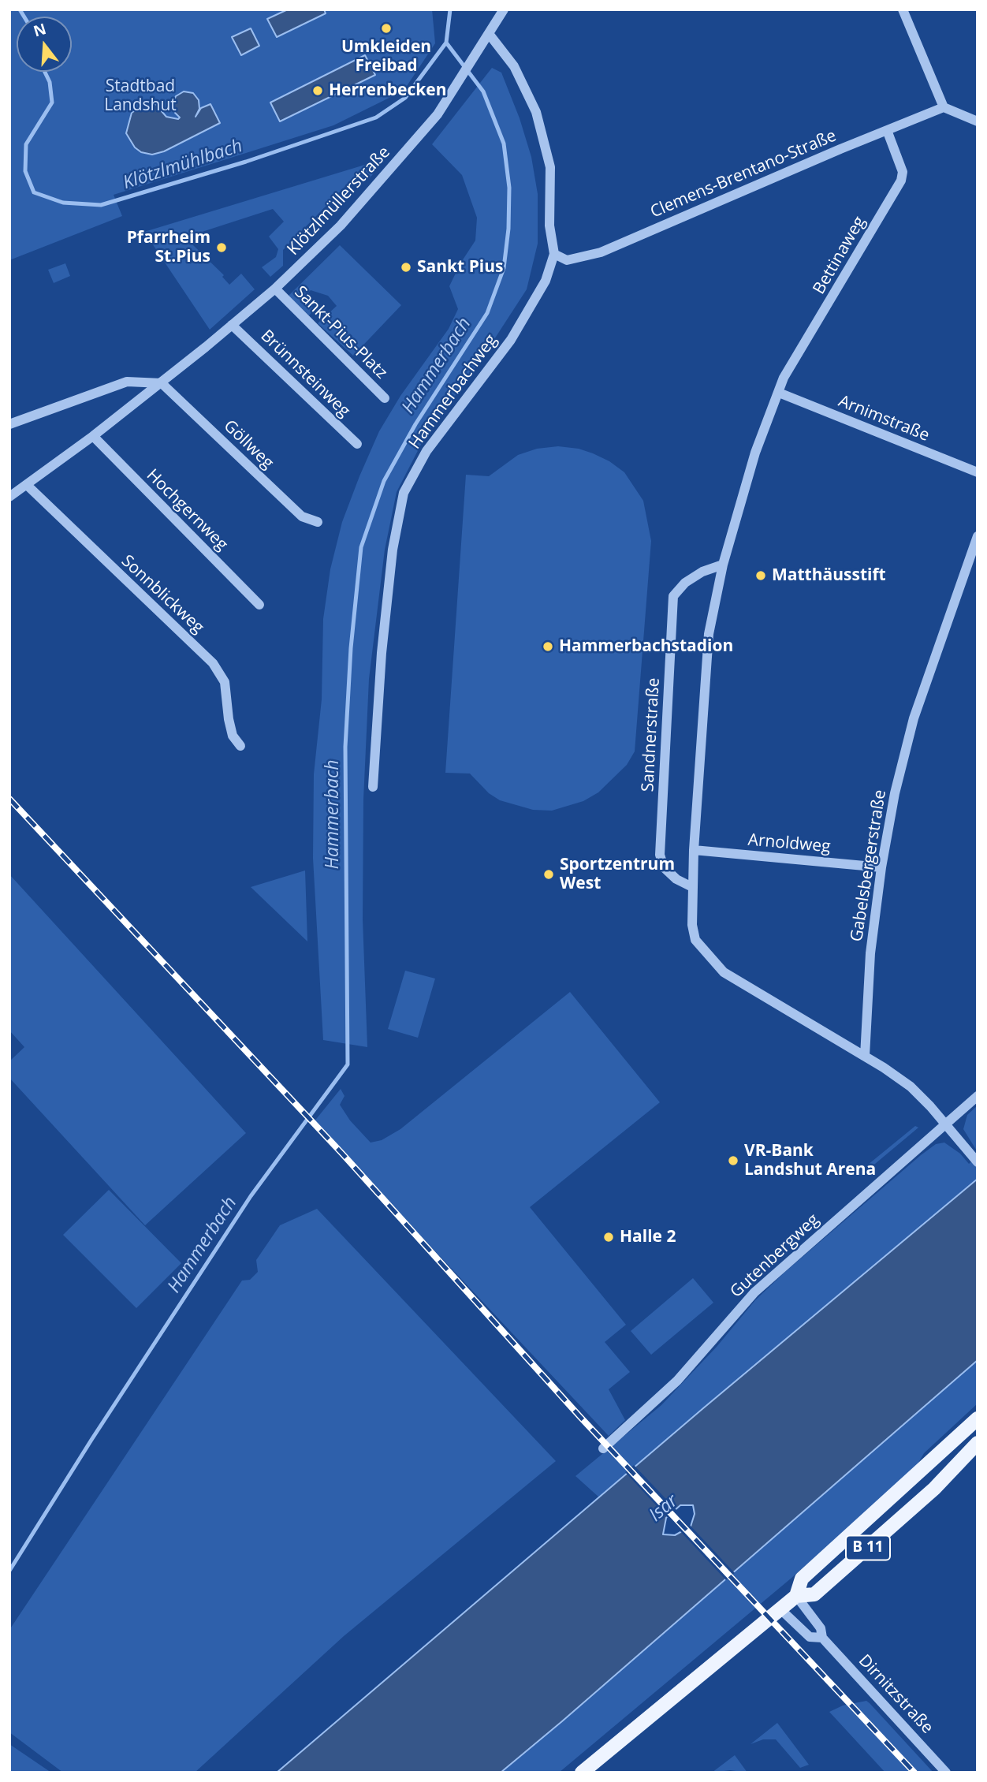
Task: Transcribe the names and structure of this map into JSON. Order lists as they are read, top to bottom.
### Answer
{
  "streets": {
    "main road": ["B 11"],
    "street": [
      "Clemens-Brentano-Straße",
      "Klötzlmüllerstraße",
      "Bettinaweg",
      "Sankt-Pius-Platz",
      "Brünnsteinweg",
      "Hammerbachweg",
      "Arnimstraße",
      "Göllweg",
      "Hochgernweg",
      "Sonnblickweg",
      "Sandnerstraße",
      "Arnoldweg",
      "Gabelsbergerstraße",
      "Gutenbergweg",
      "Dirnitzstraße"
    ]
  },
  "crossings": [
    ["Clemens-Brentano-Straße", "Bettinaweg"],
    ["Clemens-Brentano-Straße", "Hammerbachweg"],
    ["Klötzlmüllerstraße", "Sankt-Pius-Platz"],
    ["Klötzlmüllerstraße", "Brünnsteinweg"],
    ["Klötzlmüllerstraße", "Hammerbachweg"],
    ["Klötzlmüllerstraße", "Göllweg"],
    ["Klötzlmüllerstraße", "Hochgernweg"],
    ["Klötzlmüllerstraße", "Sonnblickweg"],
    ["Bettinaweg", "Arnimstraße"],
    ["Arnoldweg", "Gabelsbergerstraße"],
    ["B 11", "Dirnitzstraße"]
  ],
  "water": ["Klötzlmühlbach", "Hammerbach", "Isar"],
  "parks": ["Stadtbad Landshut"],
  "places": [
    "Umkleiden Freibad",
    "Herrenbecken",
    "Pfarrheim St.Pius",
    "Sankt Pius",
    "Matthäusstift",
    "Hammerbachstadion",
    "Sportzentrum West",
    "VR-Bank Landshut Arena",
    "Halle 2"
  ],
  "north": "top"
}
